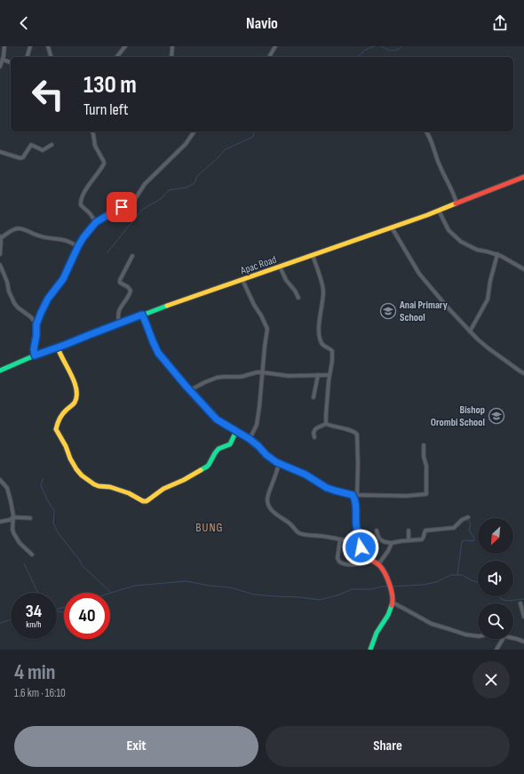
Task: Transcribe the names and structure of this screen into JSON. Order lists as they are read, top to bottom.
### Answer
{
  "streets": {
    "street": ["Apac Road"]
  },
  "districts": ["BUNG"],
  "places": {
    "school or university": ["Anai Primary School", "Bishop Orombi School"]
  },
  "north": "bottom left",
  "page": {
    "header": "Navio",
    "turn": ["130 m", "Turn left"],
    "speed": "34 km/h",
    "limit": "40",
    "heading": ["4 min", "1.6 km · 16:10"],
    "buttons": ["Exit", "Share"]
  }
}
